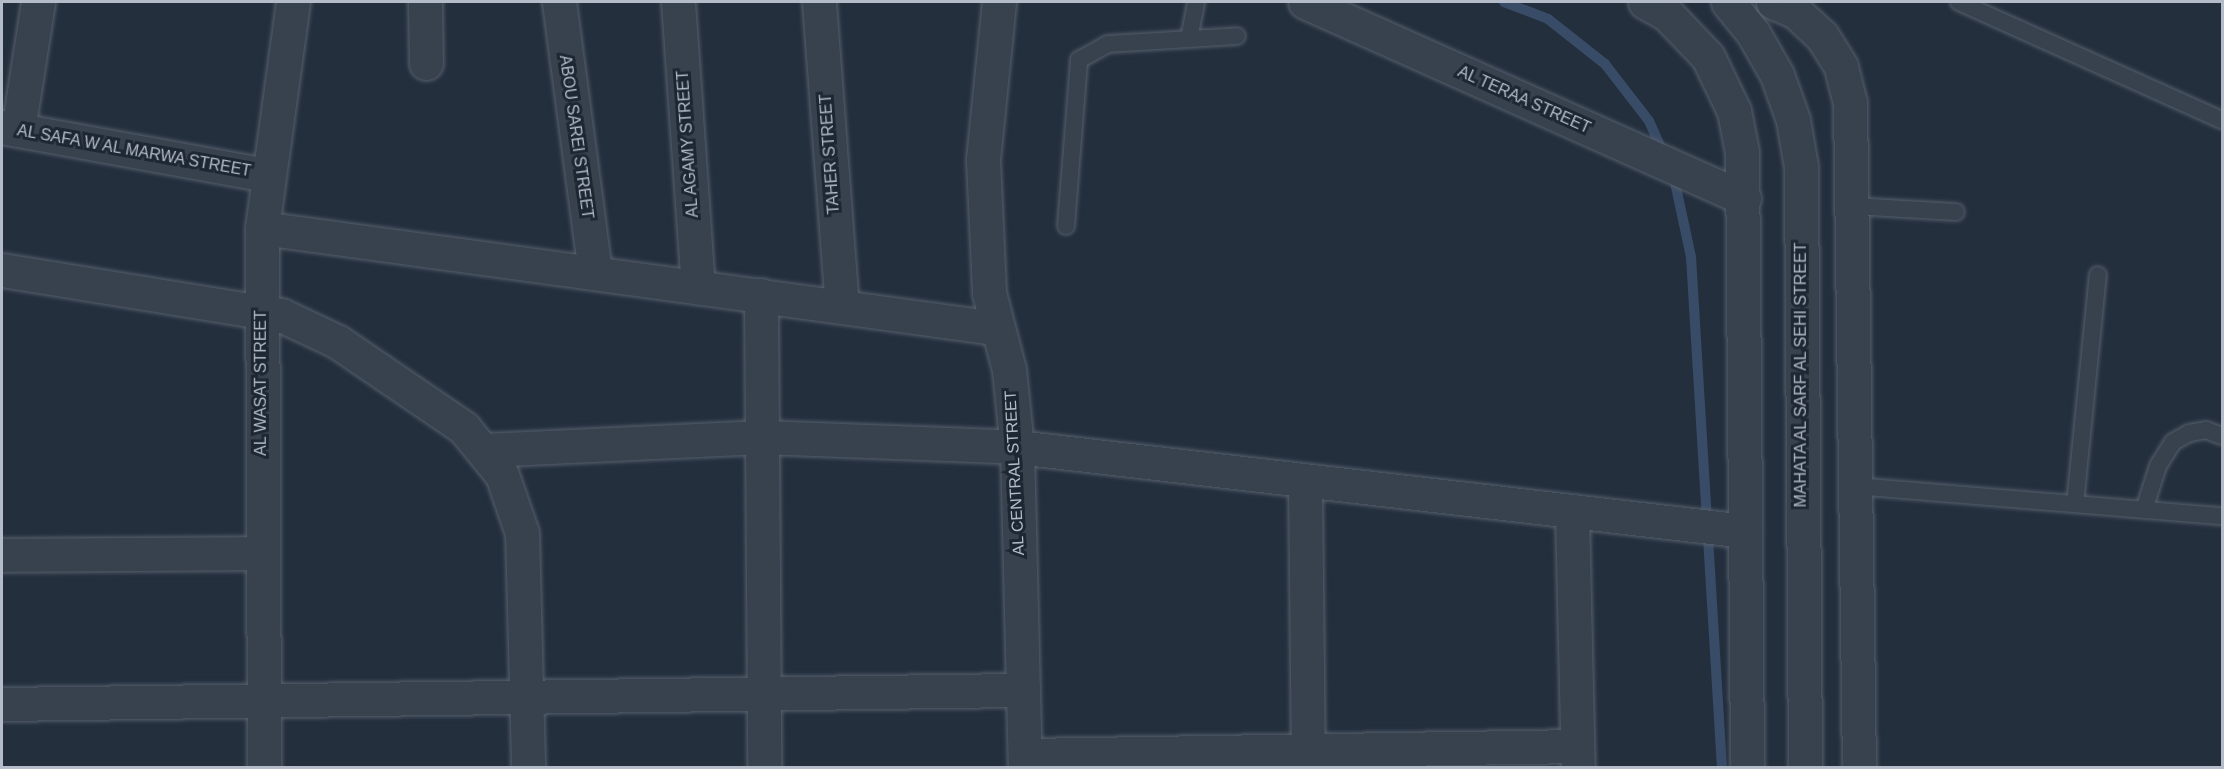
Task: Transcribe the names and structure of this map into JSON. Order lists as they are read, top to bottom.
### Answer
{
  "streets": {
    "street": [
      "AL TERAA STREET",
      "ABOU SAREI STREET",
      "AL AGAMY STREET",
      "AL SAFA W AL MARWA STREET",
      "TAHER STREET",
      "MAHATA AL SARF AL SEHI STREET",
      "AL WASAT STREET",
      "AL CENTRAL STREET"
    ]
  },
  "crossings": [
    ["AL SAFA W AL MARWA STREET", "AL WASAT STREET"]
  ]
}
